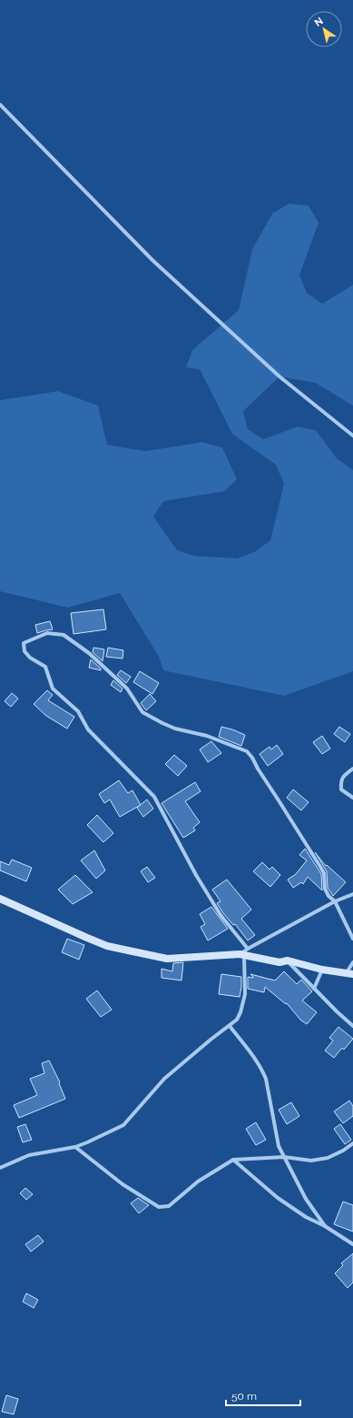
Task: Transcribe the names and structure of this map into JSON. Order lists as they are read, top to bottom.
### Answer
{
  "scale_bar": "50 m",
  "north": "top left"
}
